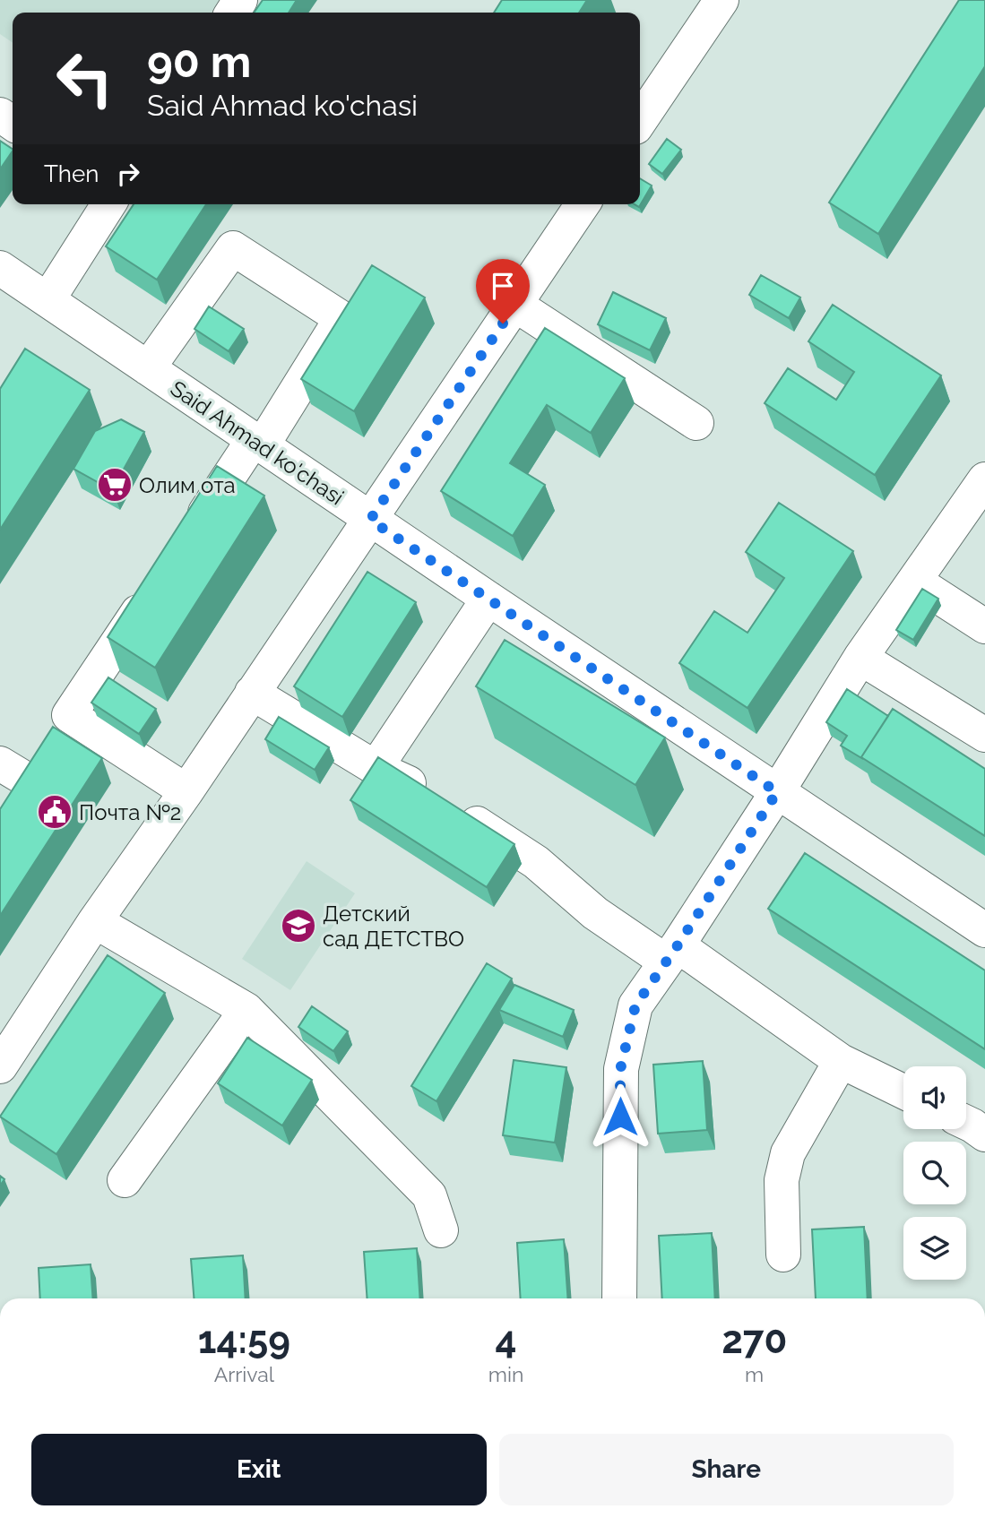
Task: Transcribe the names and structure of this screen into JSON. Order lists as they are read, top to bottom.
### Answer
{
  "streets": {
    "street": ["Said Ahmad ko'chasi"]
  },
  "places": {
    "supermarket": ["Олим ота"],
    "public building": ["Почта №2"],
    "school or university": ["Детский сад ДЕТСТВО"]
  },
  "page": {
    "turn": ["90 m", "Said Ahmad ko'chasi"],
    "then": "Then",
    "eta": [
      "14:59",
      "Arrival",
      "4",
      "min",
      "270",
      "m"
    ],
    "buttons": ["Exit", "Share"]
  }
}
